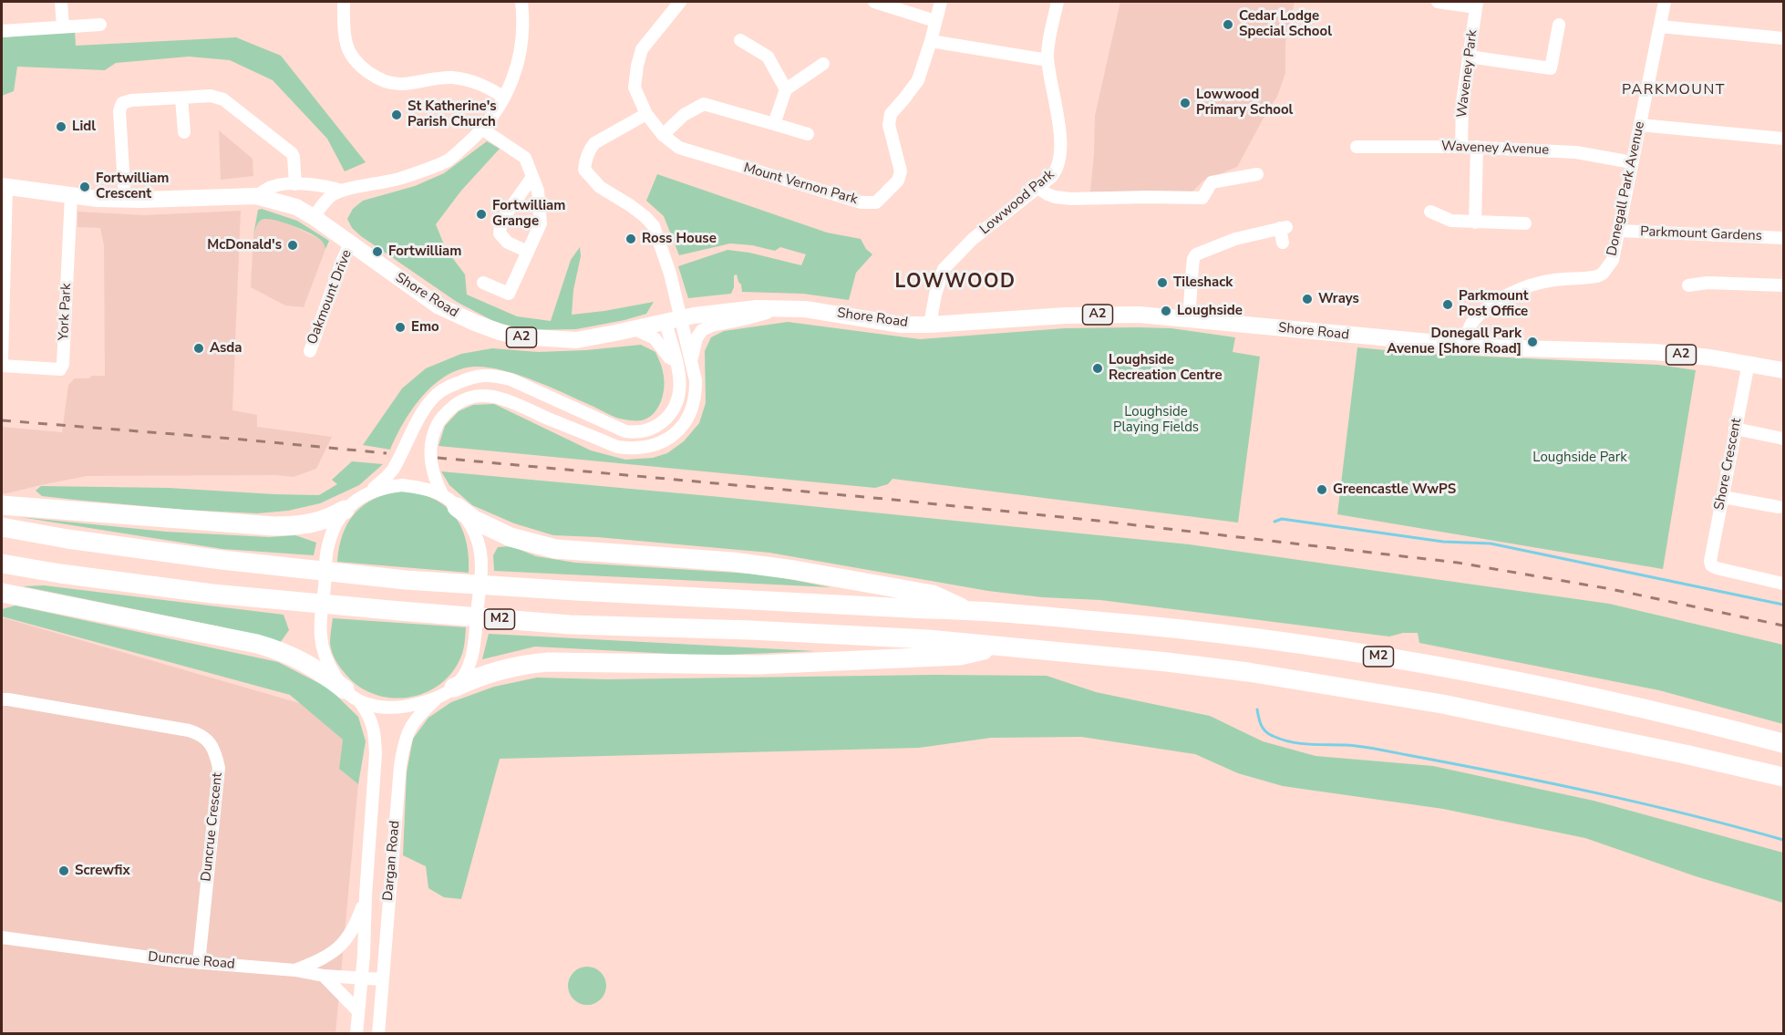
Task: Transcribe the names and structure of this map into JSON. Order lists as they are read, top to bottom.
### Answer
{
  "streets": {
    "highway": ["M2"],
    "main road": ["Shore Road", "A2"],
    "street": [
      "Waveney Park",
      "Waveney Avenue",
      "Mount Vernon Park",
      "Donegall Park Avenue",
      "Lowwood Park",
      "Parkmount Gardens",
      "Oakmount Drive",
      "York Park",
      "Shore Crescent",
      "Duncrue Crescent",
      "Dargan Road",
      "Duncrue Road"
    ]
  },
  "crossings": [
    ["Waveney Park", "Waveney Avenue"],
    ["Waveney Avenue", "Donegall Park Avenue"],
    ["Donegall Park Avenue", "Parkmount Gardens"],
    ["Donegall Park Avenue", "Shore Road"],
    ["Lowwood Park", "Shore Road"],
    ["Shore Road", "Oakmount Drive"],
    ["Shore Road", "York Park"],
    ["Shore Road", "Shore Crescent"],
    ["Duncrue Crescent", "Duncrue Road"],
    ["Dargan Road", "Duncrue Road"]
  ],
  "districts": ["PARKMOUNT", "LOWWOOD"],
  "parks": ["Loughside Playing Fields", "Loughside Park"],
  "places": [
    "Cedar Lodge Special School",
    "Lowwood Primary School",
    "St Katherine's Parish Church",
    "Lidl",
    "Fortwilliam Crescent",
    "Fortwilliam Grange",
    "Ross House",
    "McDonald's",
    "Fortwilliam",
    "Tileshack",
    "Wrays",
    "Parkmount Post Office",
    "Loughside",
    "Emo",
    "Donegall Park Avenue [Shore Road]",
    "Asda",
    "Loughside Recreation Centre",
    "Greencastle WwPS",
    "Screwfix"
  ]
}
